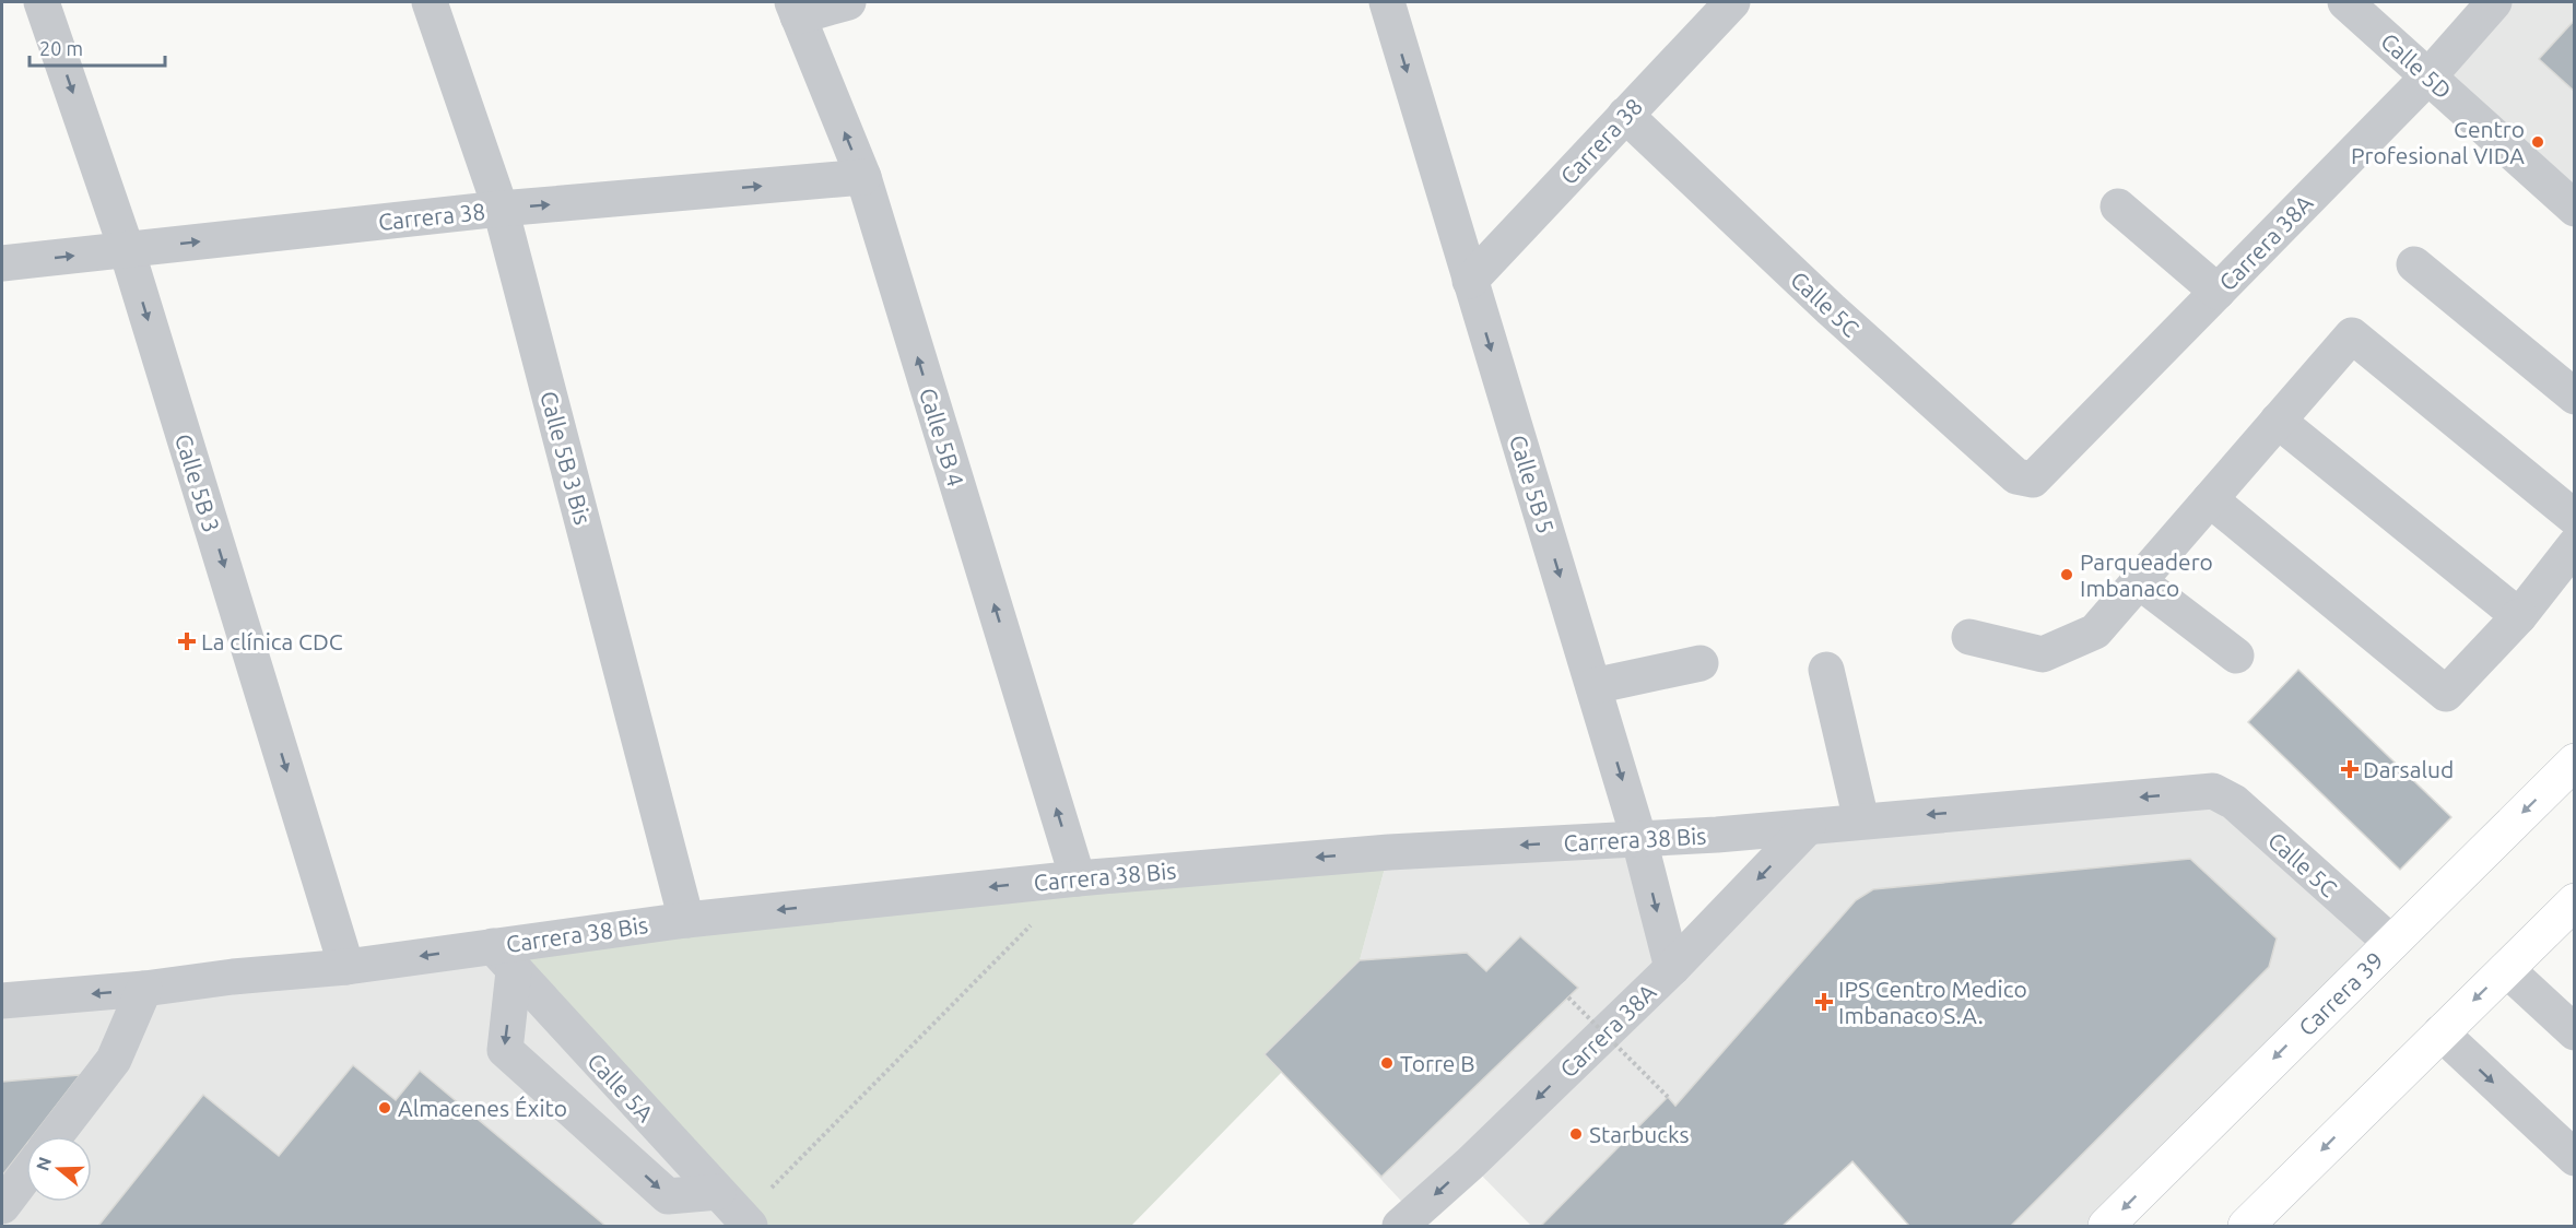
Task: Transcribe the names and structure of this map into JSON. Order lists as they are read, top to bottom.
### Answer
{
  "streets": {
    "main road": ["Carrera 39"],
    "street": [
      "Calle 5D",
      "Carrera 38",
      "Carrera 38A",
      "Calle 5C",
      "Calle 5B 4",
      "Calle 5B 3 Bis",
      "Calle 5B 3",
      "Calle 5B 5",
      "Carrera 38 Bis",
      "Calle 5A"
    ]
  },
  "crossings": [
    ["Calle 5D", "Carrera 38A"],
    ["Carrera 38", "Calle 5C"],
    ["Carrera 38", "Calle 5B 4"],
    ["Carrera 38", "Calle 5B 3 Bis"],
    ["Carrera 38", "Calle 5B 3"],
    ["Carrera 38", "Calle 5B 5"],
    ["Carrera 38A", "Calle 5C"],
    ["Carrera 38A", "Calle 5B 5"],
    ["Carrera 38A", "Carrera 38 Bis"],
    ["Calle 5C", "Carrera 38 Bis"],
    ["Calle 5C", "Carrera 39"],
    ["Calle 5B 4", "Carrera 38 Bis"],
    ["Calle 5B 3 Bis", "Carrera 38 Bis"],
    ["Calle 5B 3", "Carrera 38 Bis"],
    ["Calle 5B 5", "Carrera 38 Bis"],
    ["Carrera 38 Bis", "Calle 5A"]
  ],
  "one_way": [
    "Carrera 38",
    "Carrera 38A",
    "Calle 5B 4",
    "Calle 5B 3",
    "Calle 5B 5",
    "Carrera 38 Bis"
  ],
  "places": {
    "other": [
      "Centro Profesional VIDA",
      "Parqueadero Imbanaco",
      "Torre B",
      "Almacenes Éxito",
      "Starbucks"
    ],
    "health": ["La clínica CDC", "Darsalud", "IPS Centro Medico Imbanaco S.A."]
  },
  "scale_bar": "20 m",
  "north": "left"
}
